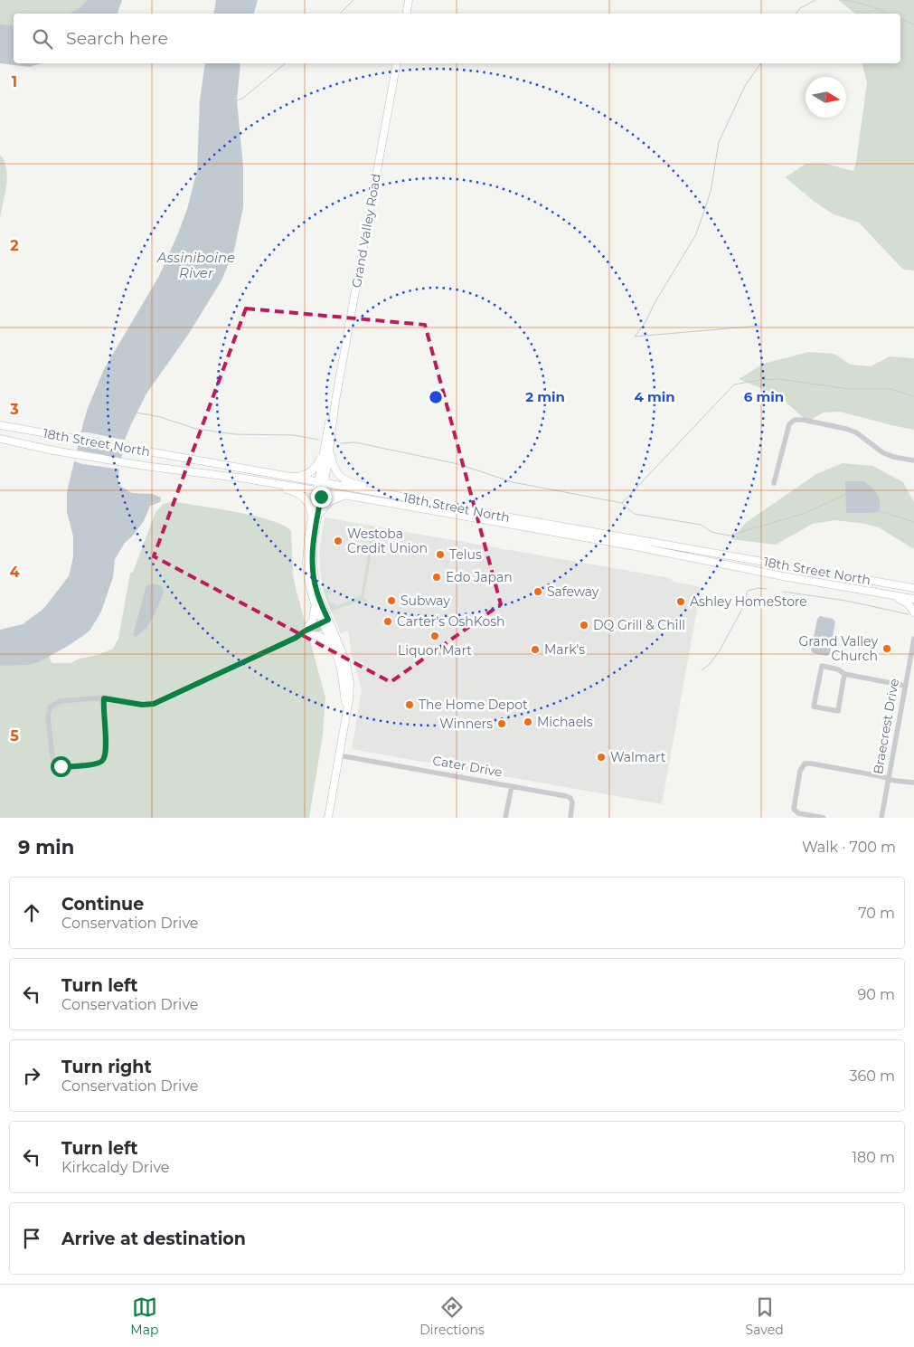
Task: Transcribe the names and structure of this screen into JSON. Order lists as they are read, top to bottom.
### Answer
{
  "streets": {
    "main road": ["Grand Valley Road", "18th Street North"],
    "street": ["Braecrest Drive", "Cater Drive"]
  },
  "crossings": [
    ["Grand Valley Road", "18th Street North"]
  ],
  "water": ["Assiniboine River"],
  "places": [
    "Westoba Credit Union",
    "Telus",
    "Edo Japan",
    "Safeway",
    "Subway",
    "Ashley HomeStore",
    "Carter's OshKosh",
    "DQ Grill & Chill",
    "Liquor Mart",
    "Grand Valley Church",
    "Mark's",
    "The Home Depot",
    "Michaels",
    "Winners",
    "Walmart"
  ],
  "north": "right",
  "page": {
    "search": "Search here",
    "heading": ["9 min", "Walk · 700 m"],
    "list": [
      ["Continue", "Conservation Drive", "70 m"],
      ["Turn left", "Conservation Drive", "90 m"],
      ["Turn right", "Conservation Drive", "360 m"],
      ["Turn left", "Kirkcaldy Drive", "180 m"],
      "Arrive at destination"
    ],
    "nav": ["Map", "Directions", "Saved"]
  },
  "grid": {
    "rows": [
      "1",
      "2",
      "3",
      "4",
      "5"
    ]
  },
  "rings": ["2 min", "4 min", "6 min"]
}
